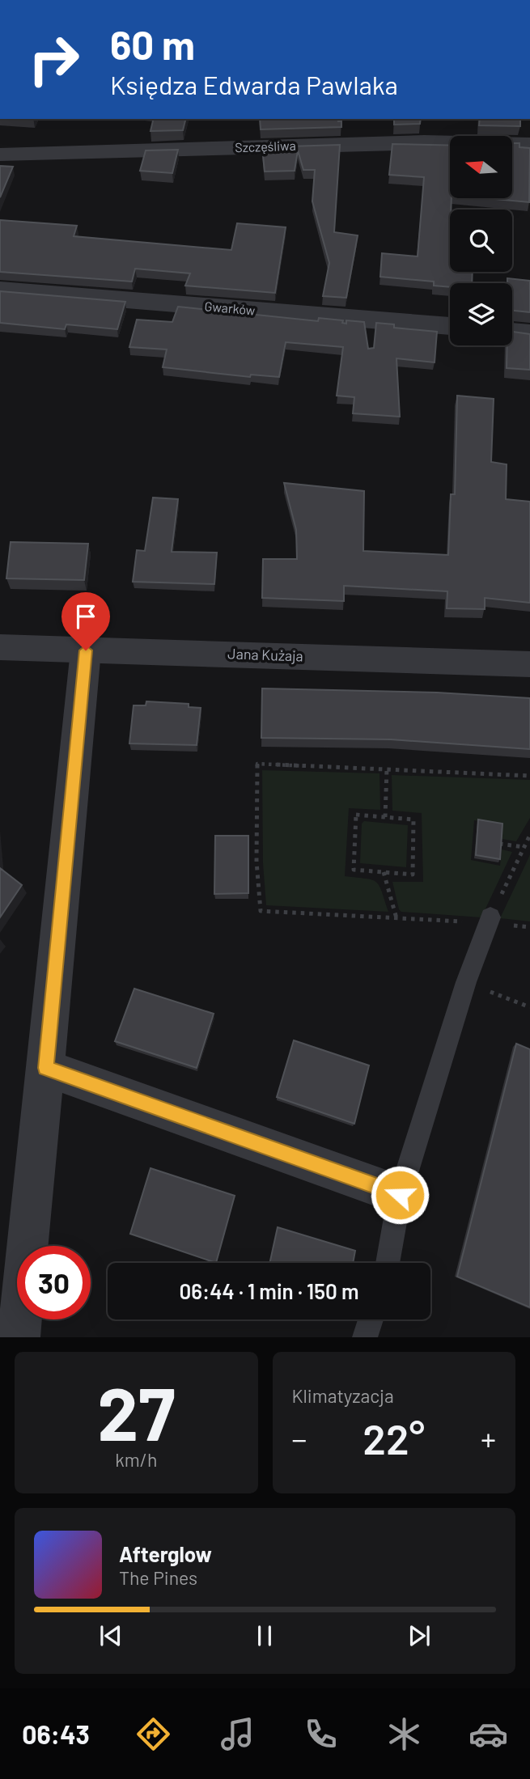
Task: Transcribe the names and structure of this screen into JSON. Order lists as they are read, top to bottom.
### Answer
{
  "streets": {
    "street": ["Szczęśliwa", "Gwarków", "Jana Kużaja"]
  },
  "north": "left",
  "page": {
    "turn": ["60 m", "Księdza Edwarda Pawlaka"],
    "limit": "30",
    "trip": "06:44 · 1 min · 150 m",
    "tile": [
      ["27", "km/h"],
      "Klimatyzacja"
    ],
    "heat": ["−", "22°", "+"],
    "song": ["Afterglow", "The Pines"],
    "tabs": "06:43"
  }
}
